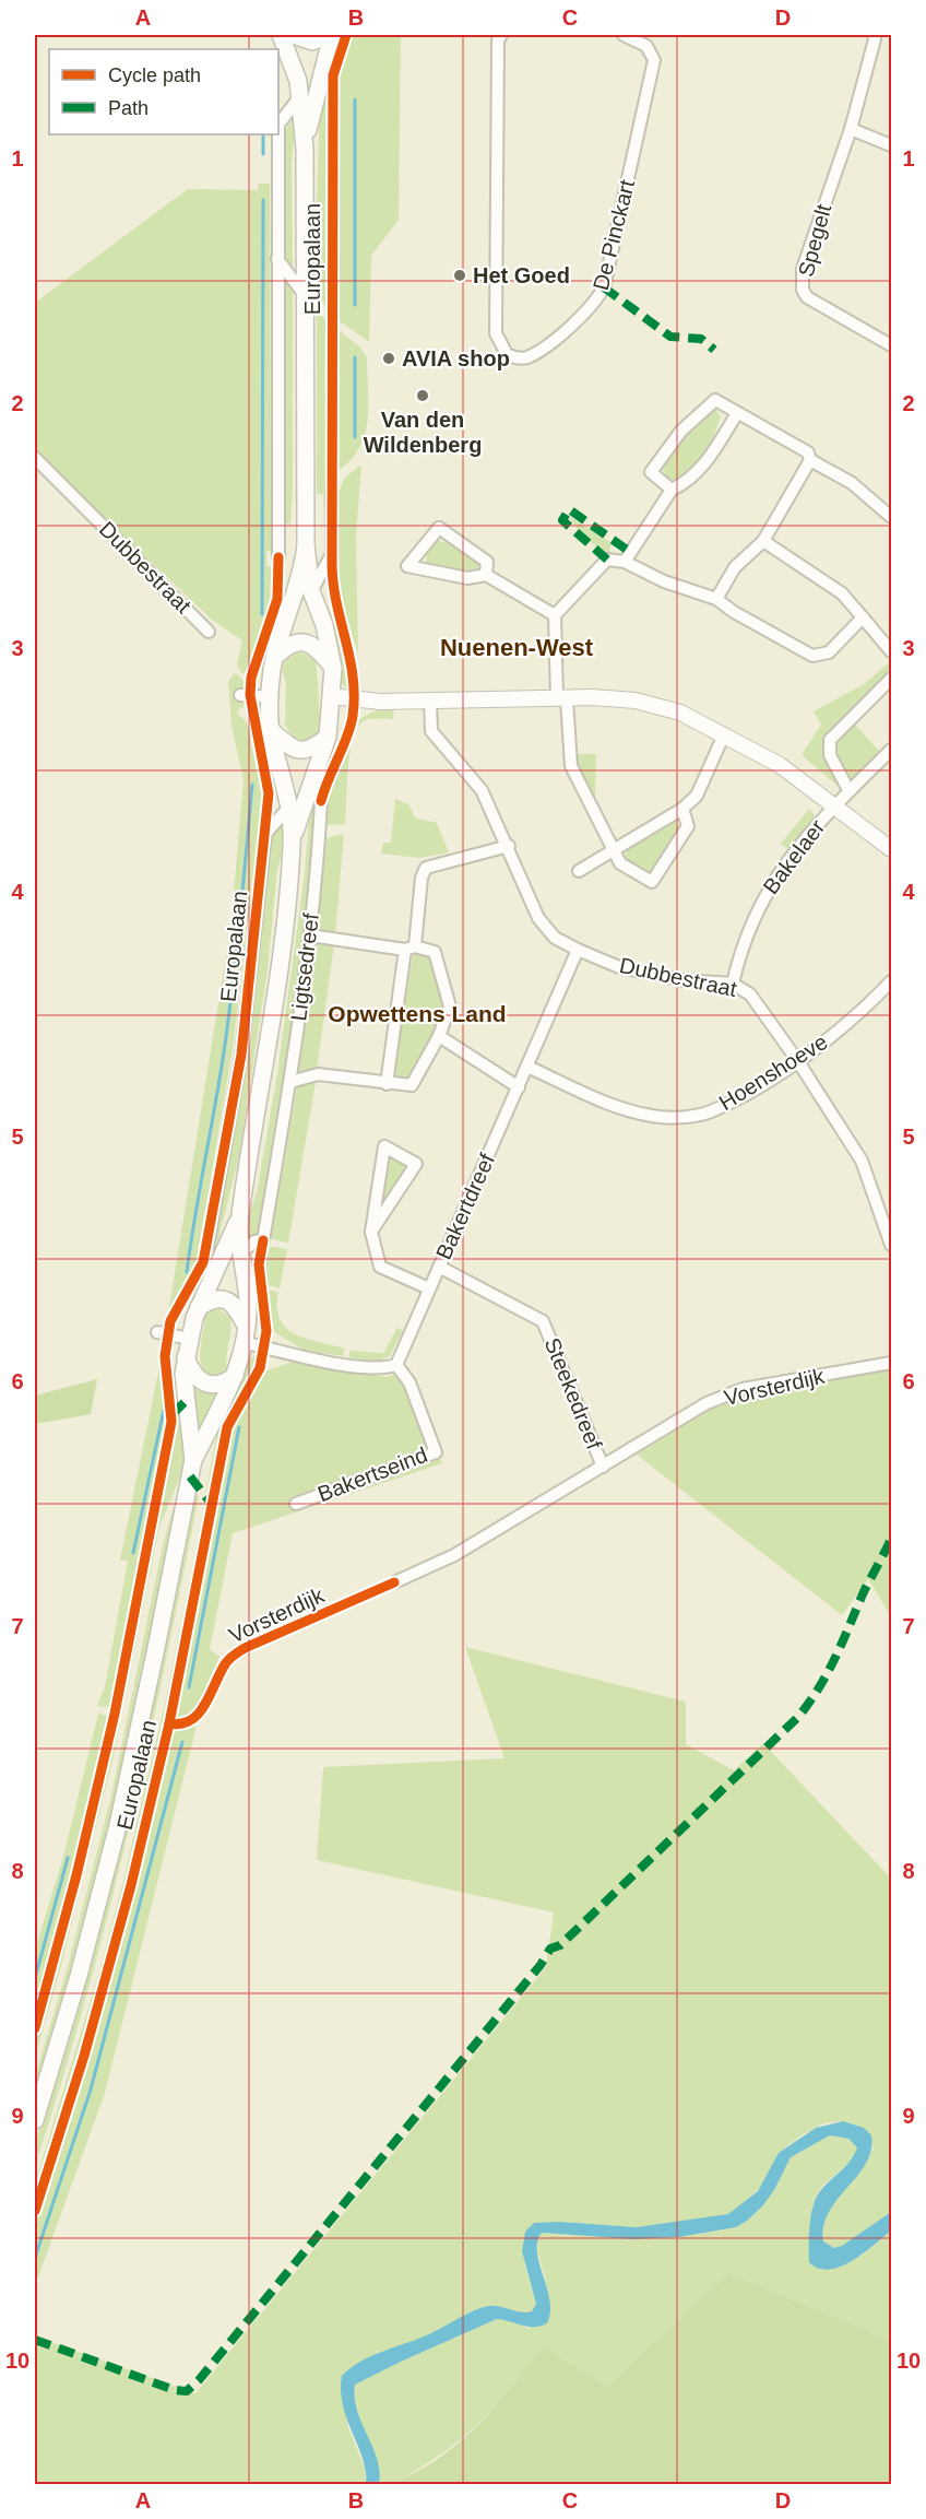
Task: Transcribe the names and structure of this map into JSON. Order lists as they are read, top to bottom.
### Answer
{
  "streets": {
    "main road": ["Europalaan"],
    "street": [
      "De Pinckart",
      "Spegelt",
      "Dubbestraat",
      "Bakelaer",
      "Ligtsedreef",
      "Hoenshoeve",
      "Bakertdreef",
      "Vorsterdijk",
      "Steekedreef",
      "Bakertseind"
    ]
  },
  "crossings": [
    ["Dubbestraat", "Bakelaer"],
    ["Dubbestraat", "Hoenshoeve"],
    ["Dubbestraat", "Bakertdreef"],
    ["Hoenshoeve", "Bakertdreef"],
    ["Bakertdreef", "Steekedreef"],
    ["Bakertdreef", "Bakertseind"],
    ["Vorsterdijk", "Steekedreef"]
  ],
  "districts": ["Nuenen-West", "Opwettens Land"],
  "places": ["Het Goed", "AVIA shop", "Van den Wildenberg"],
  "legend": ["Cycle path", "Path"],
  "grid": {
    "columns": [
      "A",
      "B",
      "C",
      "D"
    ],
    "rows": [
      "1",
      "2",
      "3",
      "4",
      "5",
      "6",
      "7",
      "8",
      "9",
      "10"
    ]
  }
}
